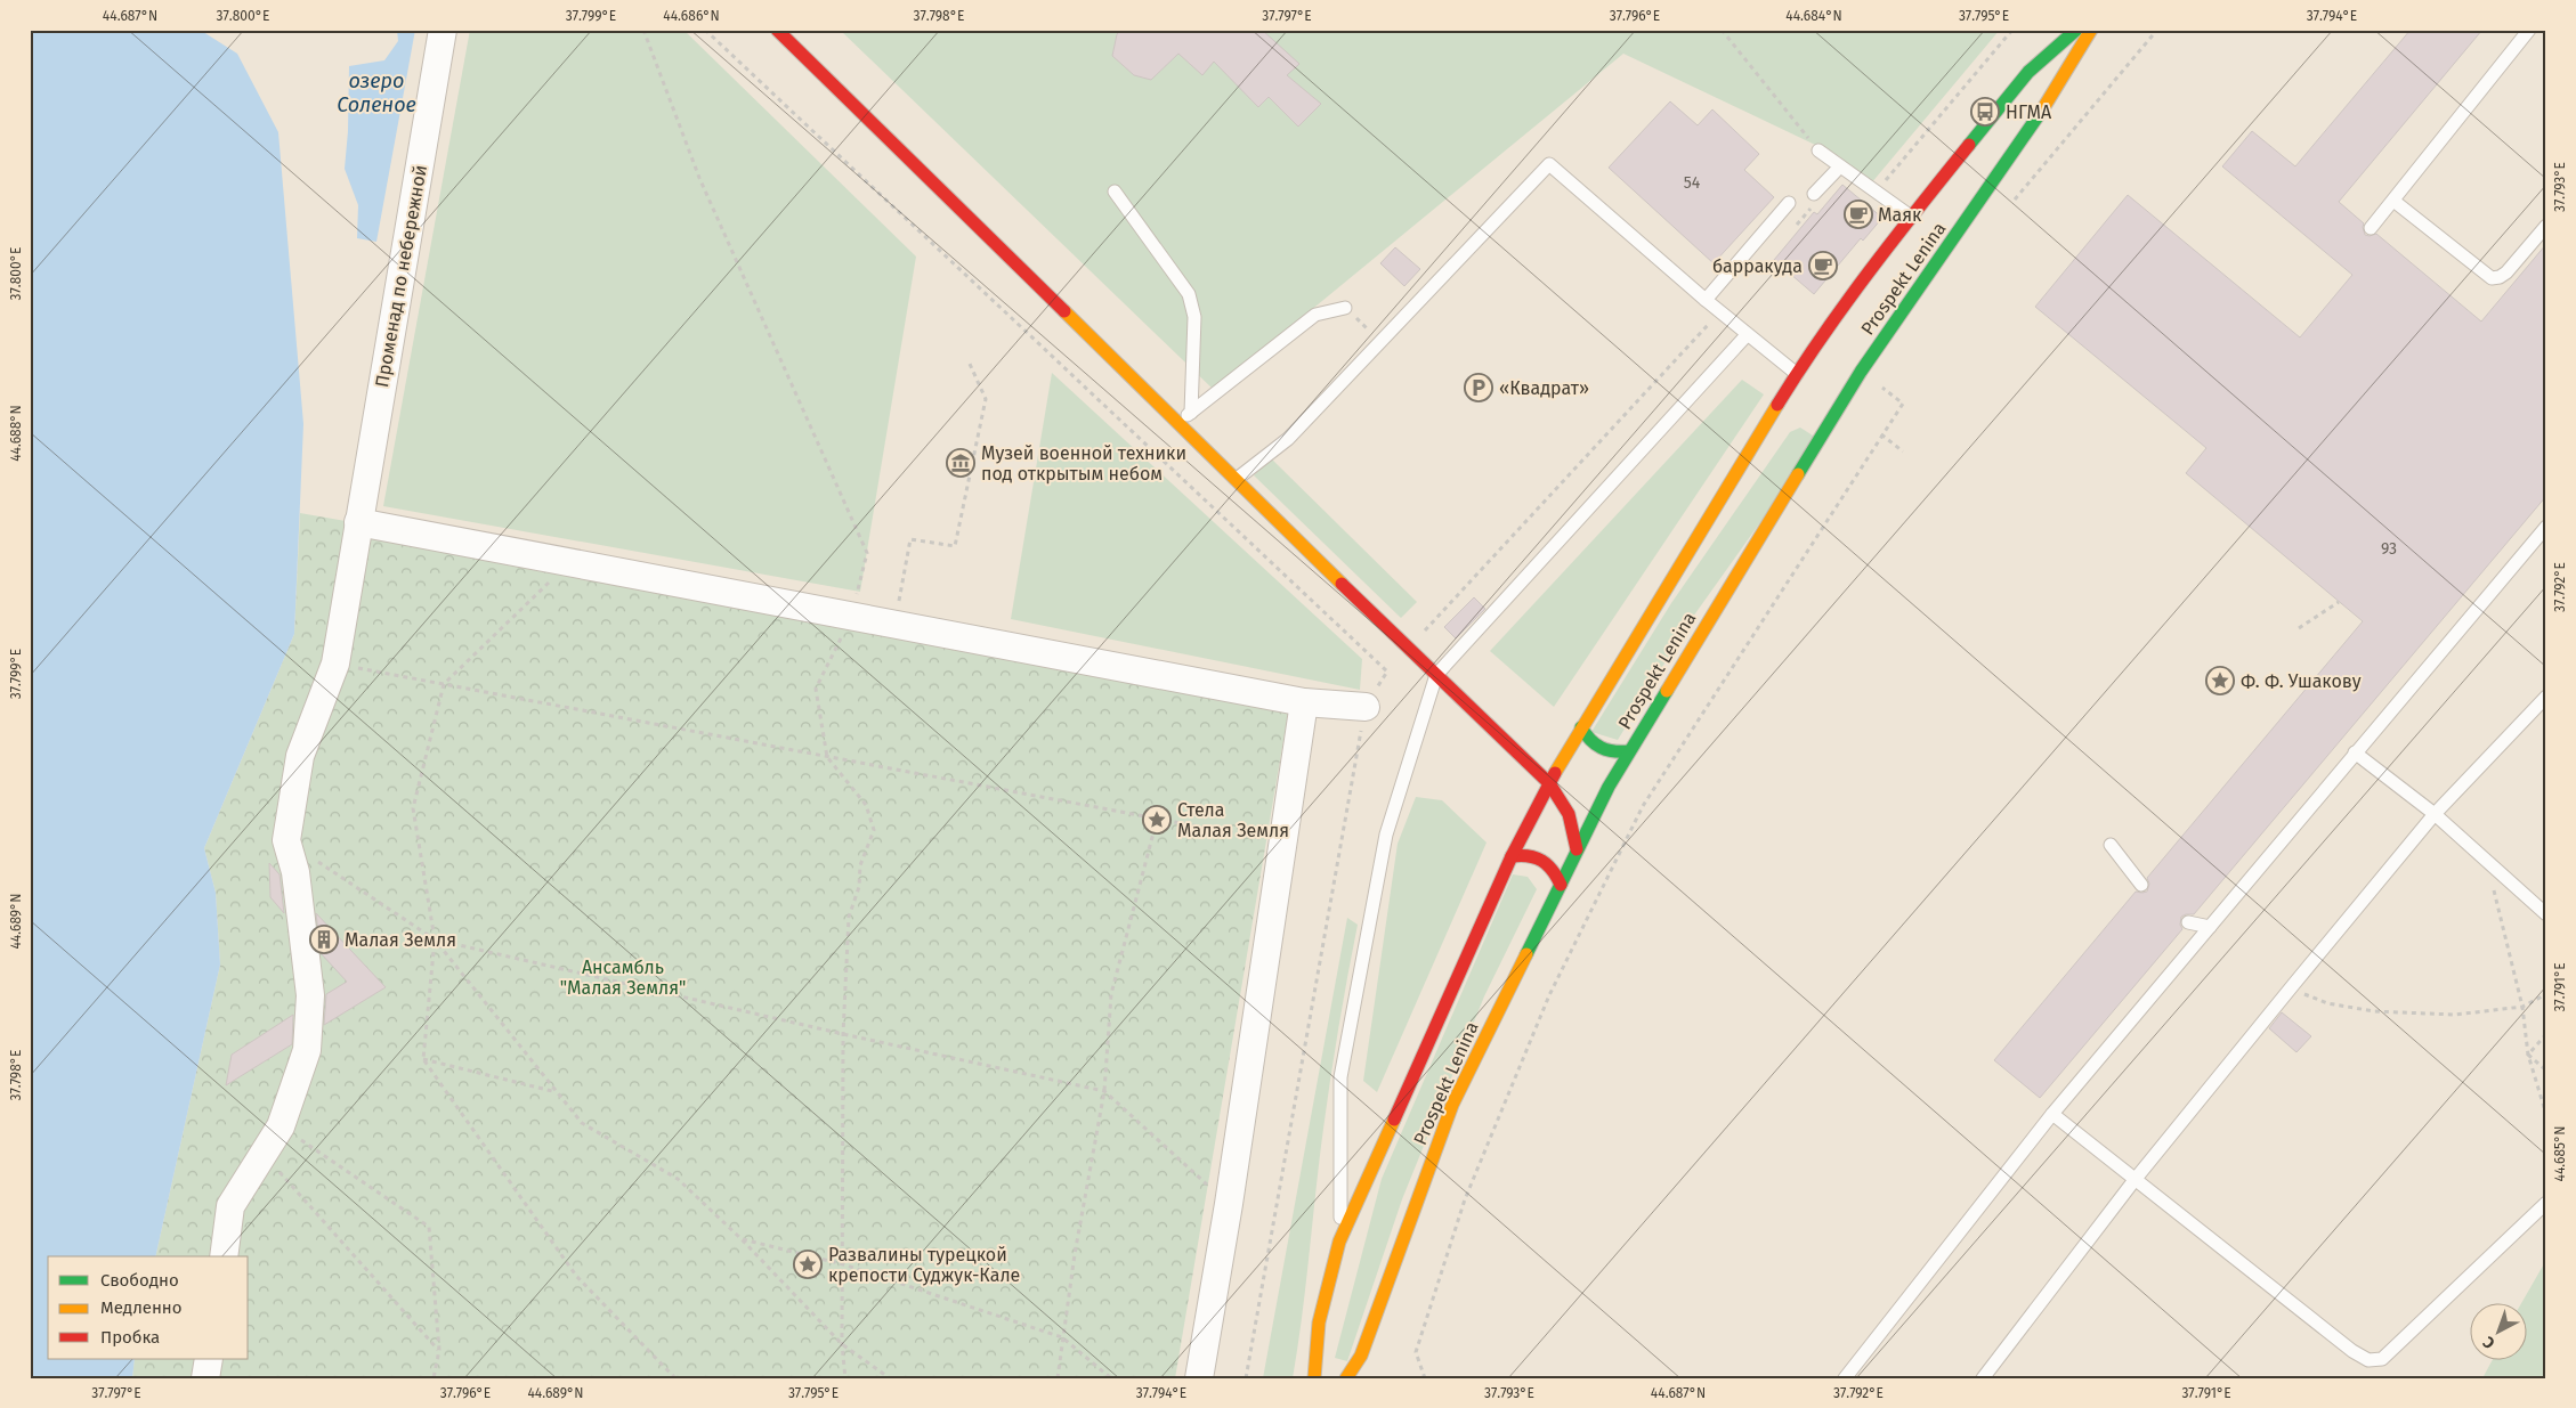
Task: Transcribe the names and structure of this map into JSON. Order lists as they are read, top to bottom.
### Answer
{
  "streets": {
    "street": ["Променад по небережной", "Prospekt Lenina"]
  },
  "water": ["озеро Соленое"],
  "parks": ["Ансамбль \"Малая Земля\""],
  "places": {
    "bus stop": ["НГМА"],
    "cafe": ["Маяк", "барракуда"],
    "parking": ["«Квадрат»"],
    "museum": ["Музей военной техники под открытым небом"],
    "place": ["Ф. Ф. Ушакову", "Стела Малая Земля", "Развалины турецкой крепости Суджук-Кале"],
    "building": ["Малая Земля"]
  },
  "house_numbers": ["54", "93"],
  "legend": ["Свободно", "Медленно", "Пробка"],
  "north": "bottom left",
  "coordinates": [
    "44.687°N",
    "37.800°E",
    "37.799°E",
    "44.686°N",
    "37.798°E",
    "37.797°E",
    "37.796°E",
    "44.684°N",
    "37.795°E",
    "37.794°E",
    "37.793°E",
    "44.688°N",
    "37.792°E",
    "44.689°N",
    "37.791°E",
    "44.685°N"
  ]
}
